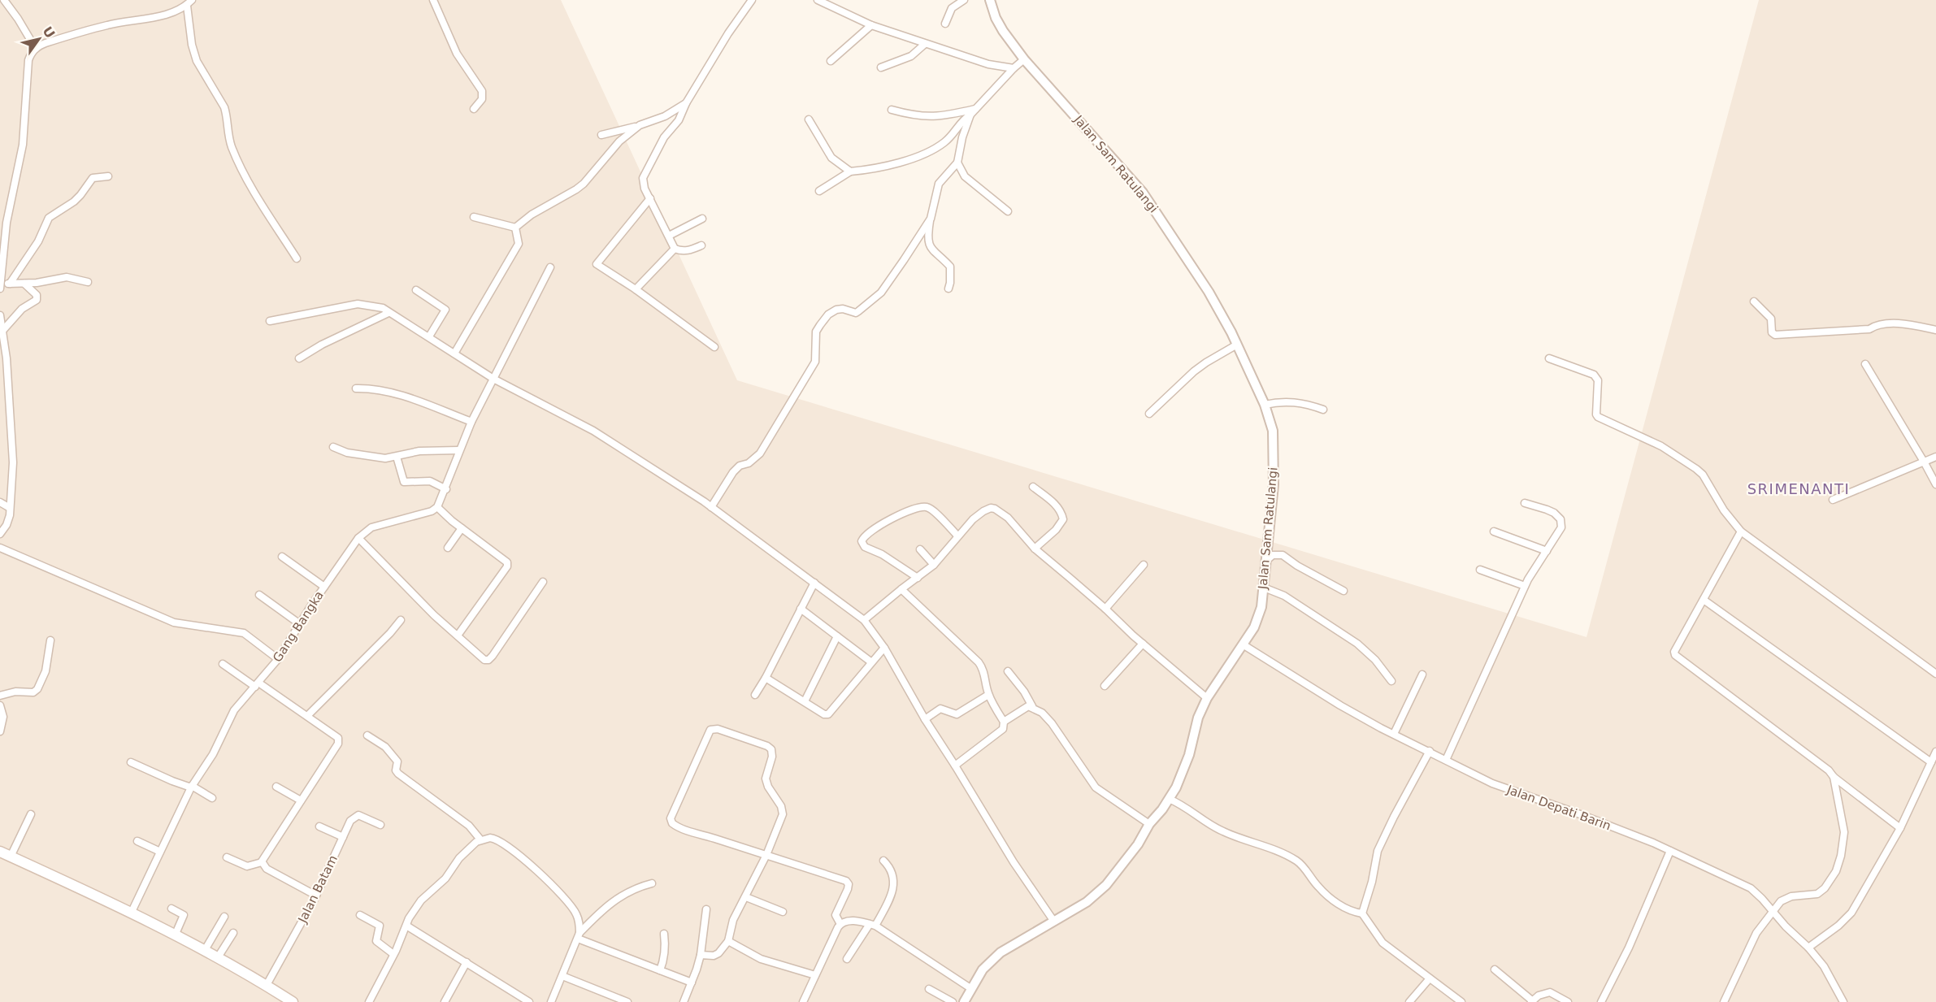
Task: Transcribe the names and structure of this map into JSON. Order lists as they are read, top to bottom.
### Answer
{
  "streets": {
    "street": [
      "Jalan Sam Ratulangi",
      "Gang Bangka",
      "Jalan Depati Barin",
      "Jalan Batam"
    ]
  },
  "crossings": [
    ["Jalan Sam Ratulangi", "Jalan Depati Barin"]
  ],
  "districts": ["SRIMENANTI"],
  "north": "top right"
}
